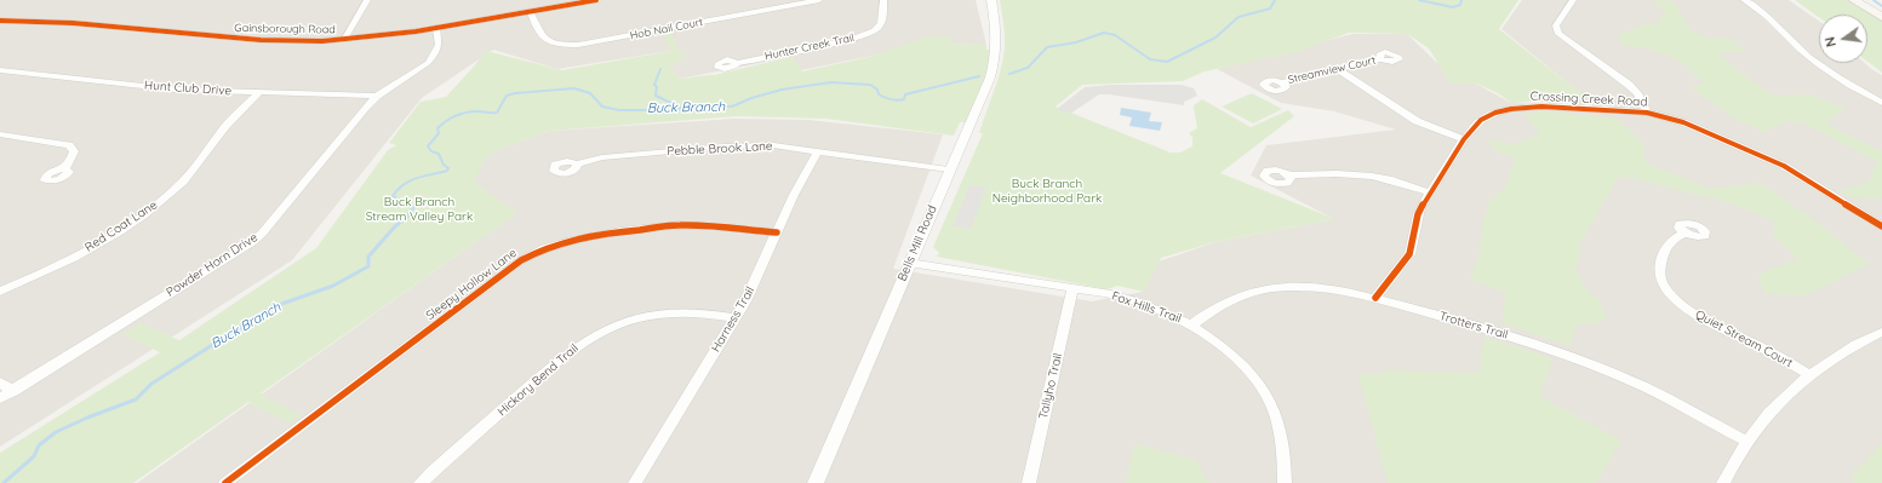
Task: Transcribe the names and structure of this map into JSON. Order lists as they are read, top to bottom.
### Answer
{
  "streets": {
    "street": [
      "Gainsborough Road",
      "Hob Nail Court",
      "Hunter Creek Trail",
      "Streamview Court",
      "Hunt Club Drive",
      "Crossing Creek Road",
      "Pebble Brook Lane",
      "Red Coat Lane",
      "Bells Mill Road",
      "Powder Horn Drive",
      "Sleepy Hollow Lane",
      "Fox Hills Trail",
      "Harness Trail",
      "Trotters Trail",
      "Quiet Stream Court",
      "Hickory Bend Trail",
      "Tallyho Trail"
    ]
  },
  "crossings": [
    ["Gainsborough Road", "Hob Nail Court"],
    ["Gainsborough Road", "Powder Horn Drive"],
    ["Hunt Club Drive", "Red Coat Lane"],
    ["Hunt Club Drive", "Powder Horn Drive"],
    ["Crossing Creek Road", "Trotters Trail"],
    ["Pebble Brook Lane", "Bells Mill Road"],
    ["Pebble Brook Lane", "Harness Trail"],
    ["Bells Mill Road", "Fox Hills Trail"],
    ["Sleepy Hollow Lane", "Harness Trail"],
    ["Fox Hills Trail", "Trotters Trail"],
    ["Fox Hills Trail", "Tallyho Trail"],
    ["Harness Trail", "Hickory Bend Trail"]
  ],
  "water": ["Buck Branch"],
  "parks": ["Buck Branch Neighborhood Park", "Buck Branch Stream Valley Park"],
  "north": "left"
}
